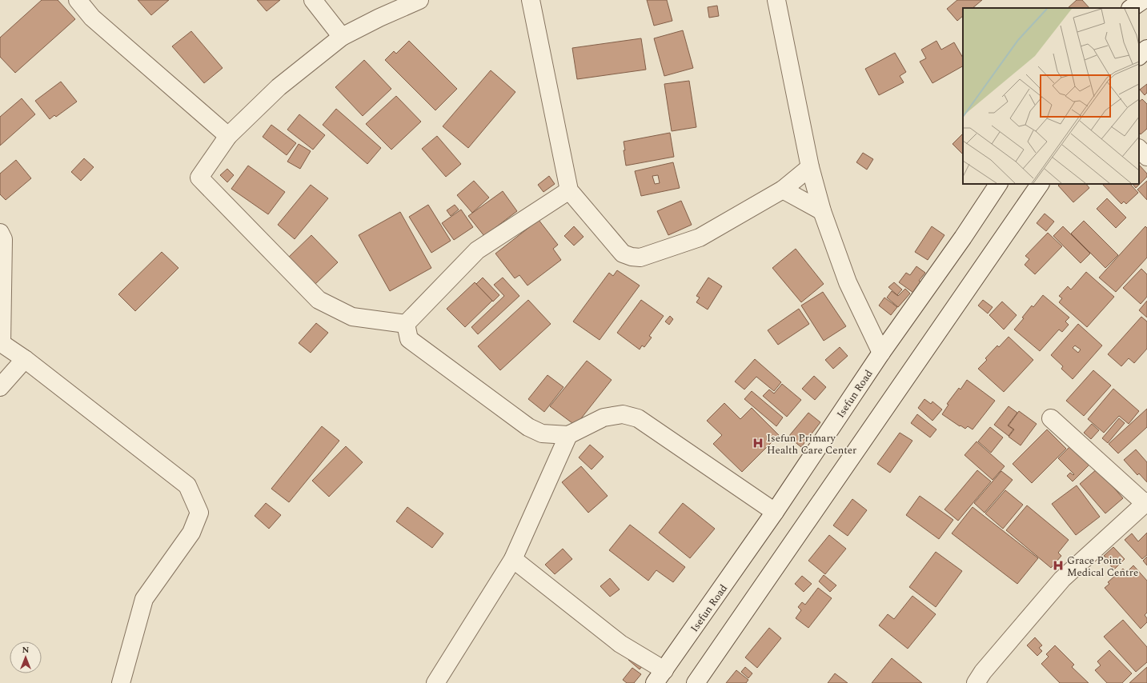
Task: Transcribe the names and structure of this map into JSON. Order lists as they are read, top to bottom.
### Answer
{
  "streets": {
    "street": ["Isefun Road"]
  },
  "places": {
    "hospital": ["Isefun Primary Health Care Center", "Grace Point Medical Centre"]
  },
  "north": "top"
}
